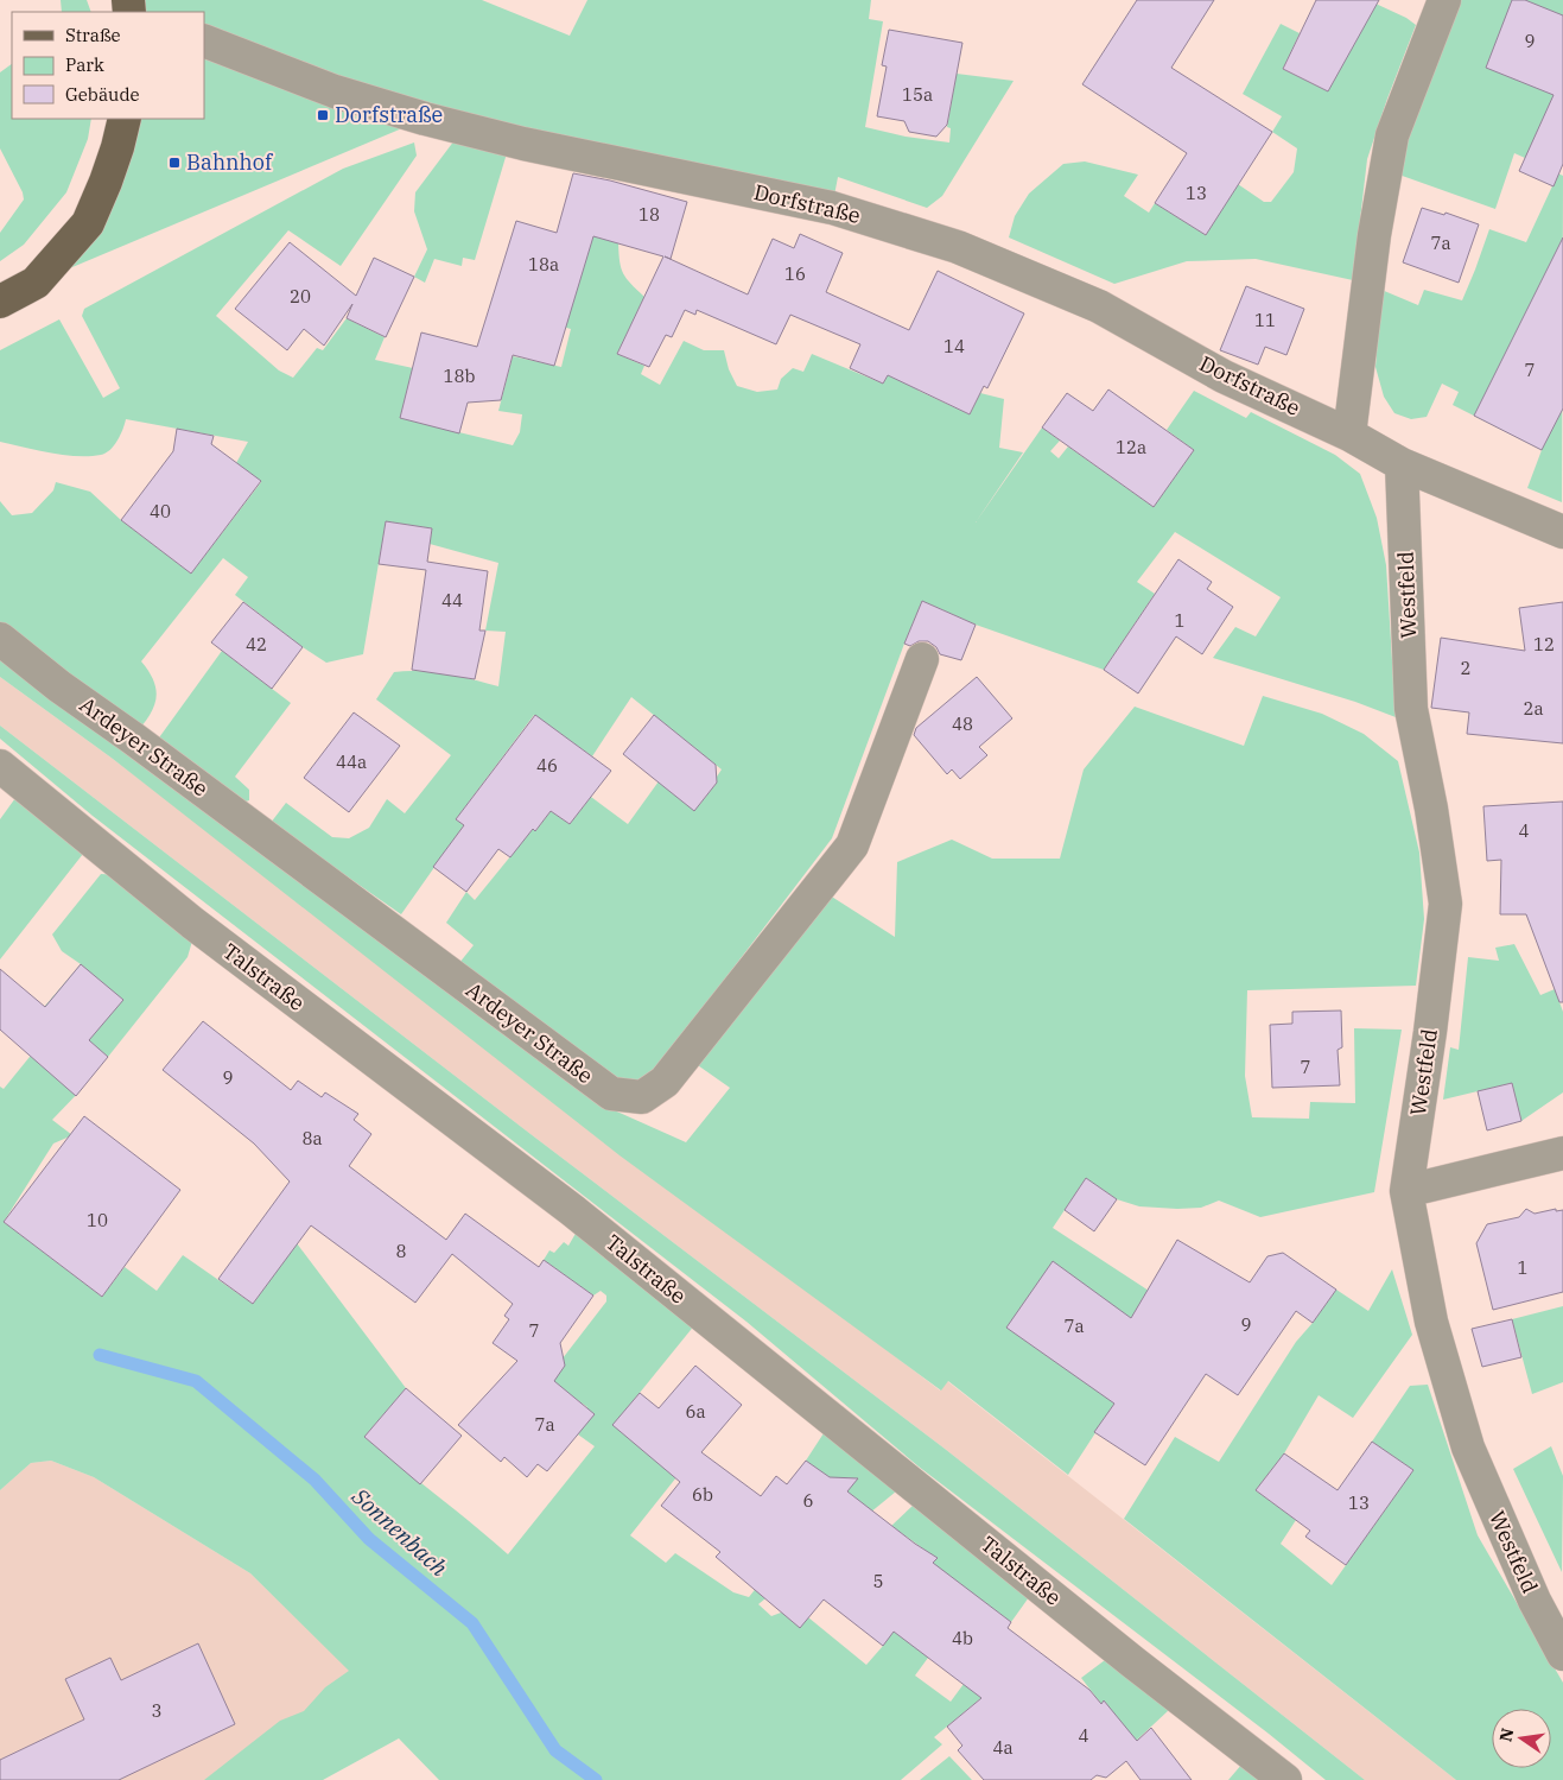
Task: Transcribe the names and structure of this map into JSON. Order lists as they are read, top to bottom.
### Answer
{
  "streets": {
    "street": [
      "Dorfstraße",
      "Westfeld",
      "Ardeyer Straße",
      "Talstraße"
    ]
  },
  "crossings": [
    ["Dorfstraße", "Westfeld"]
  ],
  "water": ["Sonnenbach"],
  "places": {
    "transit": ["Dorfstraße", "Bahnhof"]
  },
  "house_numbers": [
    "9",
    "15a",
    "13",
    "18",
    "7a",
    "18a",
    "16",
    "20",
    "11",
    "14",
    "7",
    "18b",
    "12a",
    "40",
    "44",
    "1",
    "42",
    "12",
    "2",
    "2a",
    "48",
    "44a",
    "46",
    "4",
    "7",
    "9",
    "8a",
    "10",
    "8",
    "1",
    "9",
    "7a",
    "7",
    "6a",
    "7a",
    "6b",
    "6",
    "13",
    "5",
    "4b",
    "3",
    "4",
    "4a"
  ],
  "legend": ["Straße", "Park", "Gebäude"],
  "north": "left"
}
